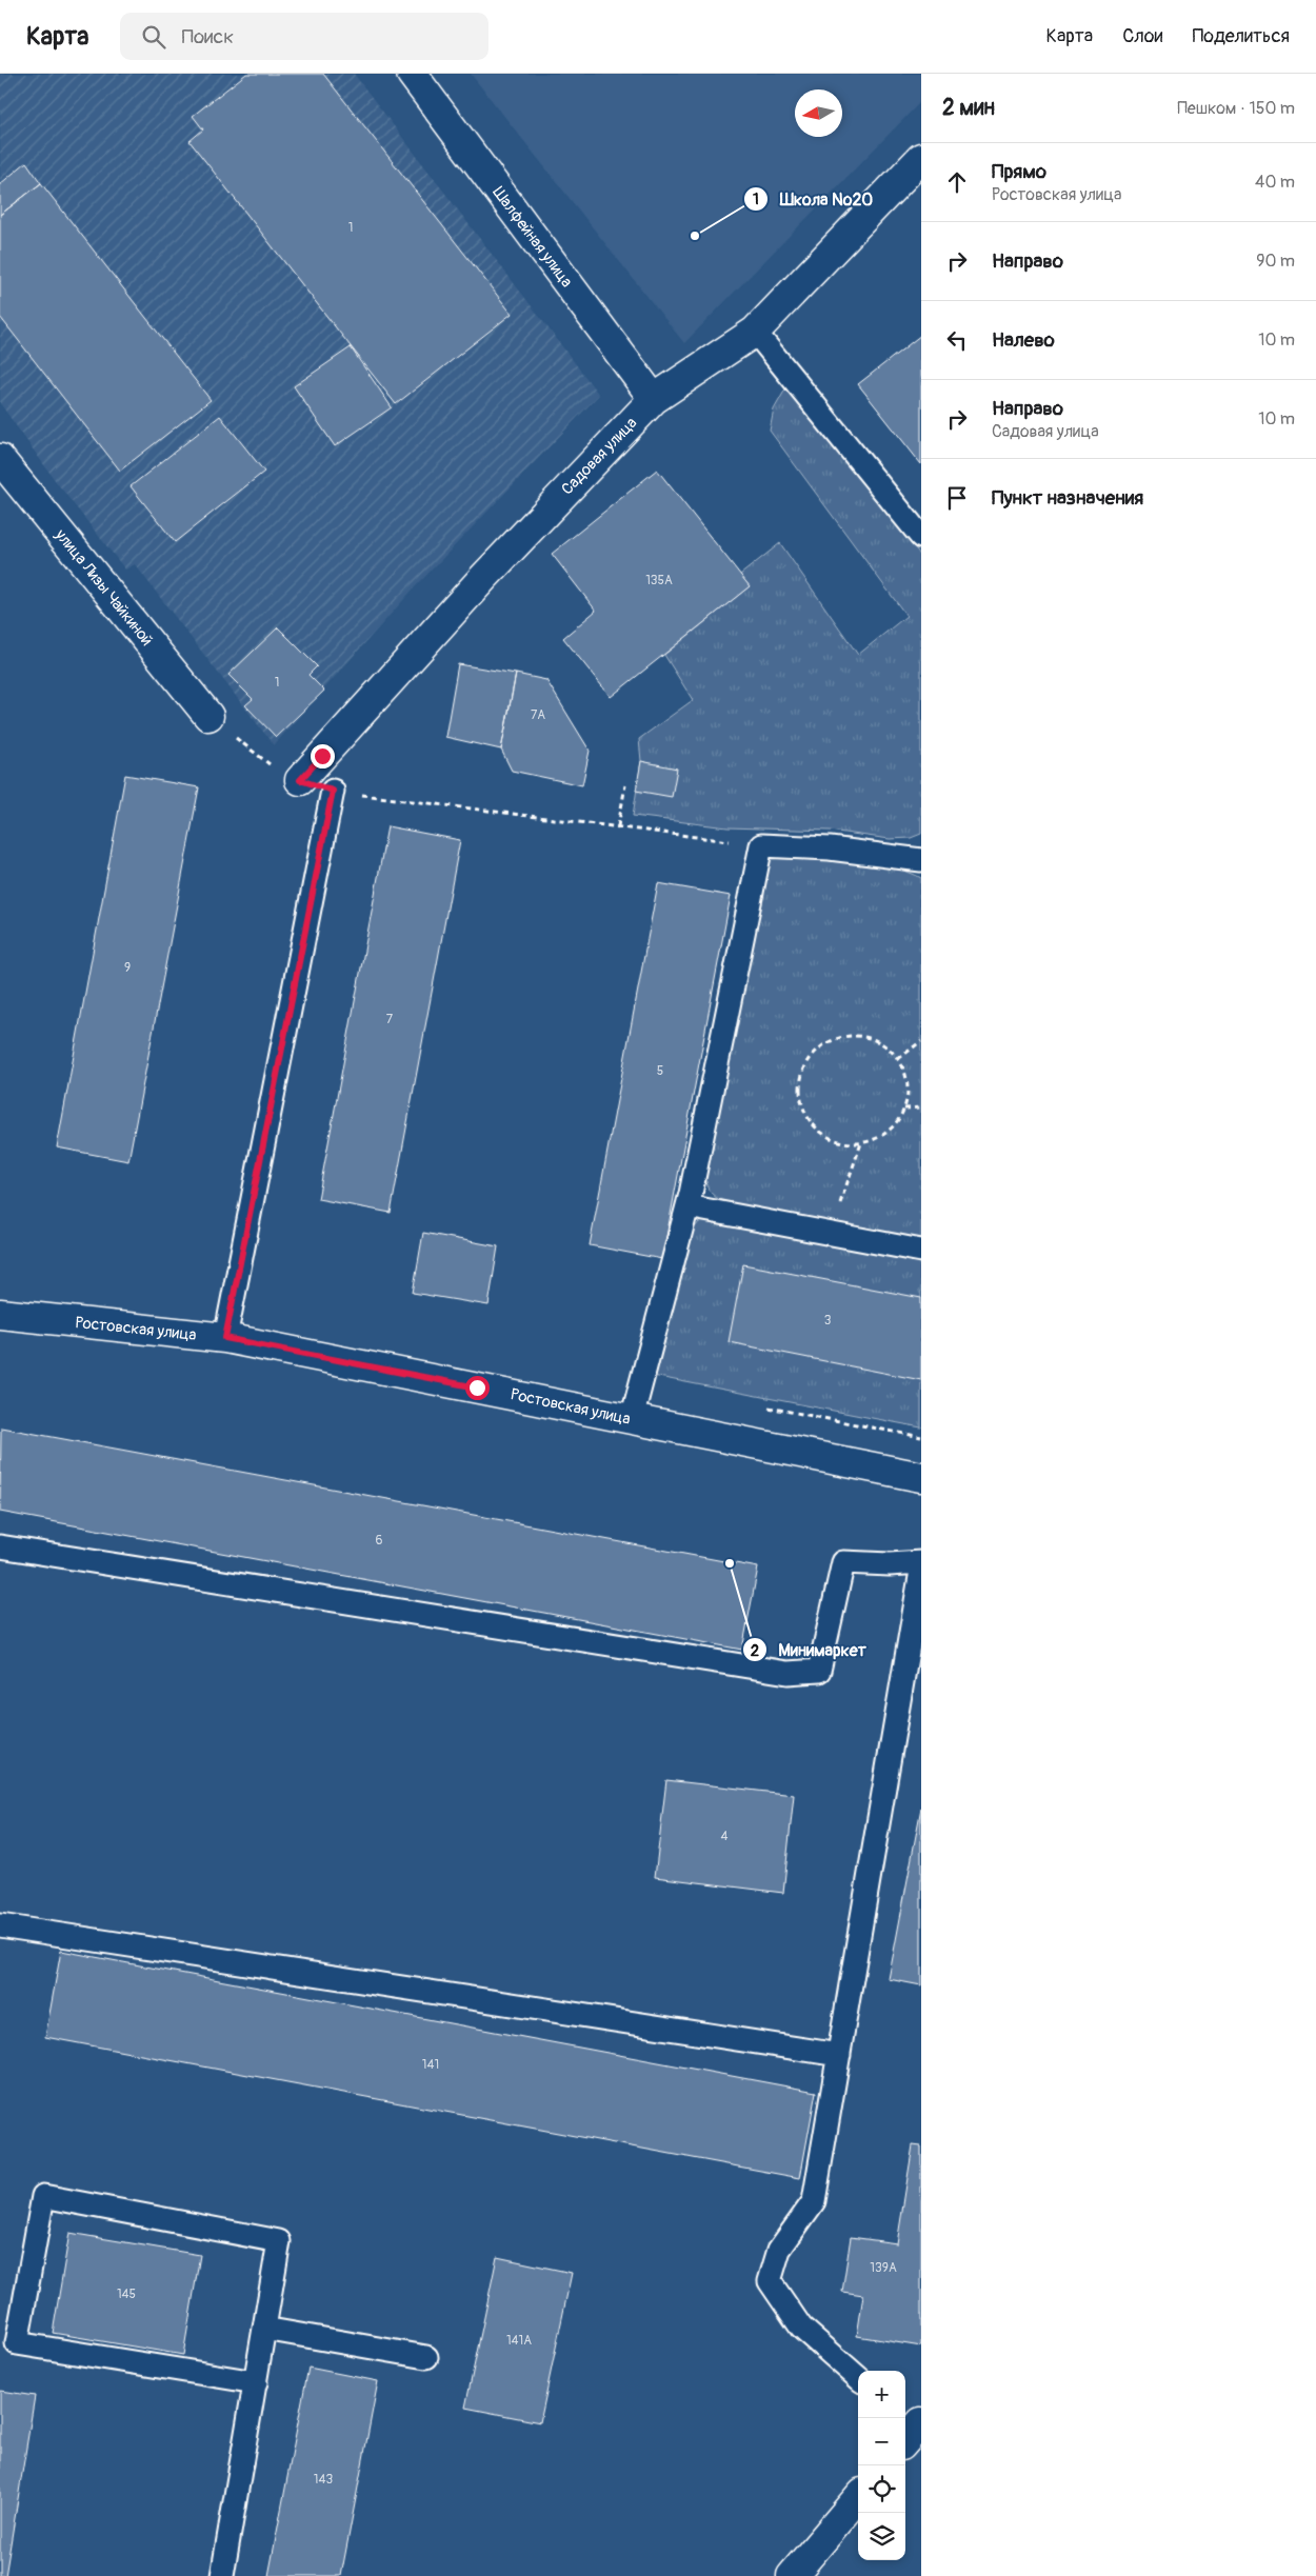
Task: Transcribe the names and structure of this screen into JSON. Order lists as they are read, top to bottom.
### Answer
{
  "streets": {
    "street": [
      "Шалфейная улица",
      "Садовая улица",
      "улица Лизы Чайкиной",
      "Ростовская улица"
    ]
  },
  "crossings": [
    ["Шалфейная улица", "Садовая улица"]
  ],
  "places": ["Школа №20", "Минимаркет"],
  "house_numbers": [
    "1",
    "135А",
    "1",
    "7А",
    "9",
    "7",
    "5",
    "3",
    "6",
    "4",
    "141",
    "139А",
    "145",
    "141А",
    "143"
  ],
  "north": "left",
  "page": {
    "header": "Карта",
    "search": "Поиск",
    "nav": ["Карта", "Слои", "Поделиться"],
    "heading": ["2 мин", "Пешком · 150 m"],
    "list": [
      ["Прямо", "Ростовская улица", "40 m"],
      ["Направо", "90 m"],
      ["Налево", "10 m"],
      ["Направо", "Садовая улица", "10 m"],
      "Пункт назначения"
    ],
    "map_buttons": ["+", "−"]
  }
}
